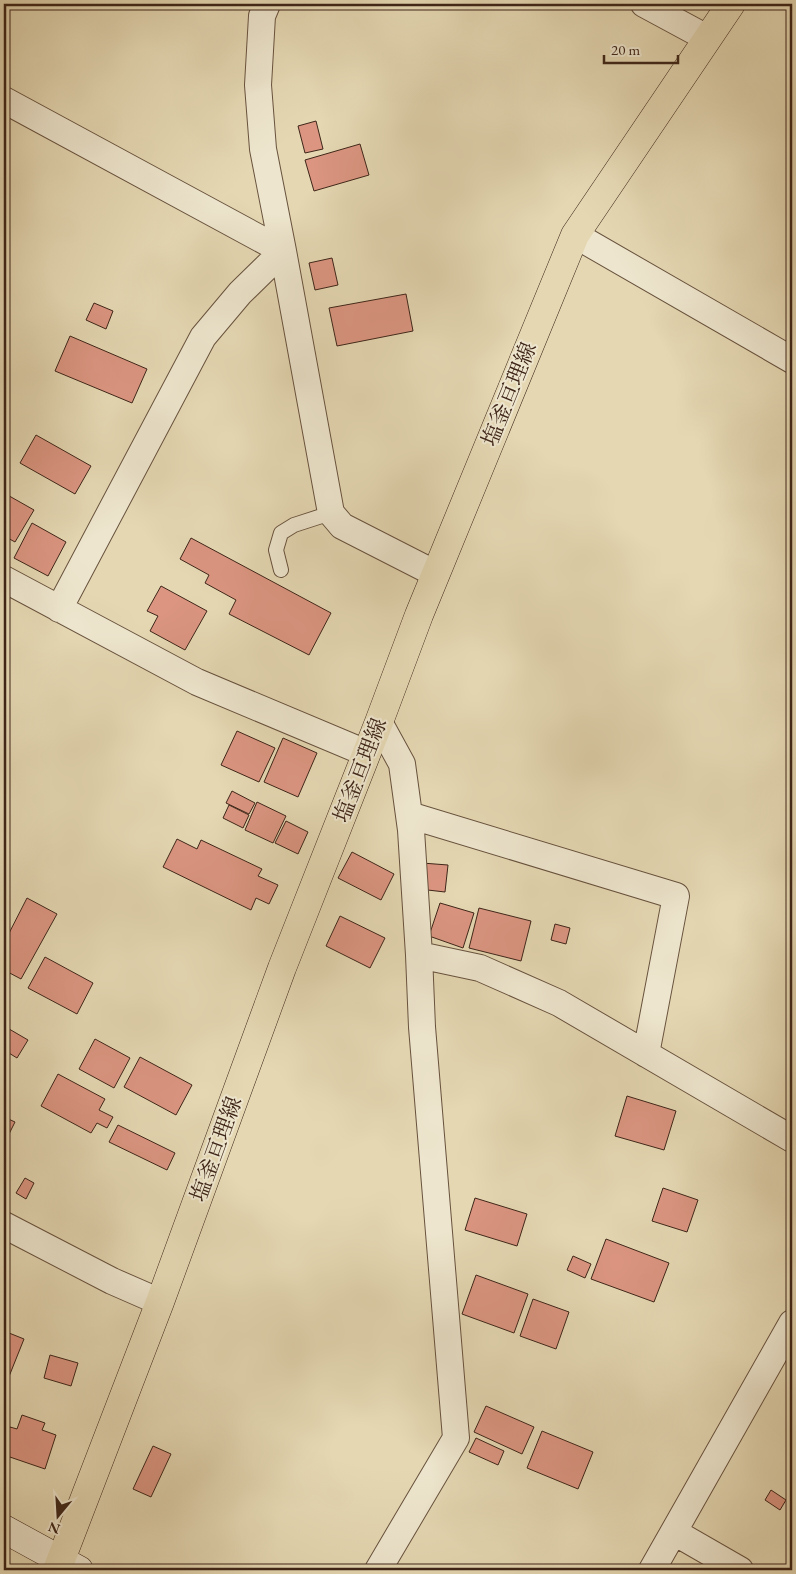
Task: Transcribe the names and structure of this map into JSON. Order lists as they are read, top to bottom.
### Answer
{
  "streets": {
    "main road": ["塩釜亘理線"]
  },
  "scale_bar": "20 m",
  "north": "bottom"
}
